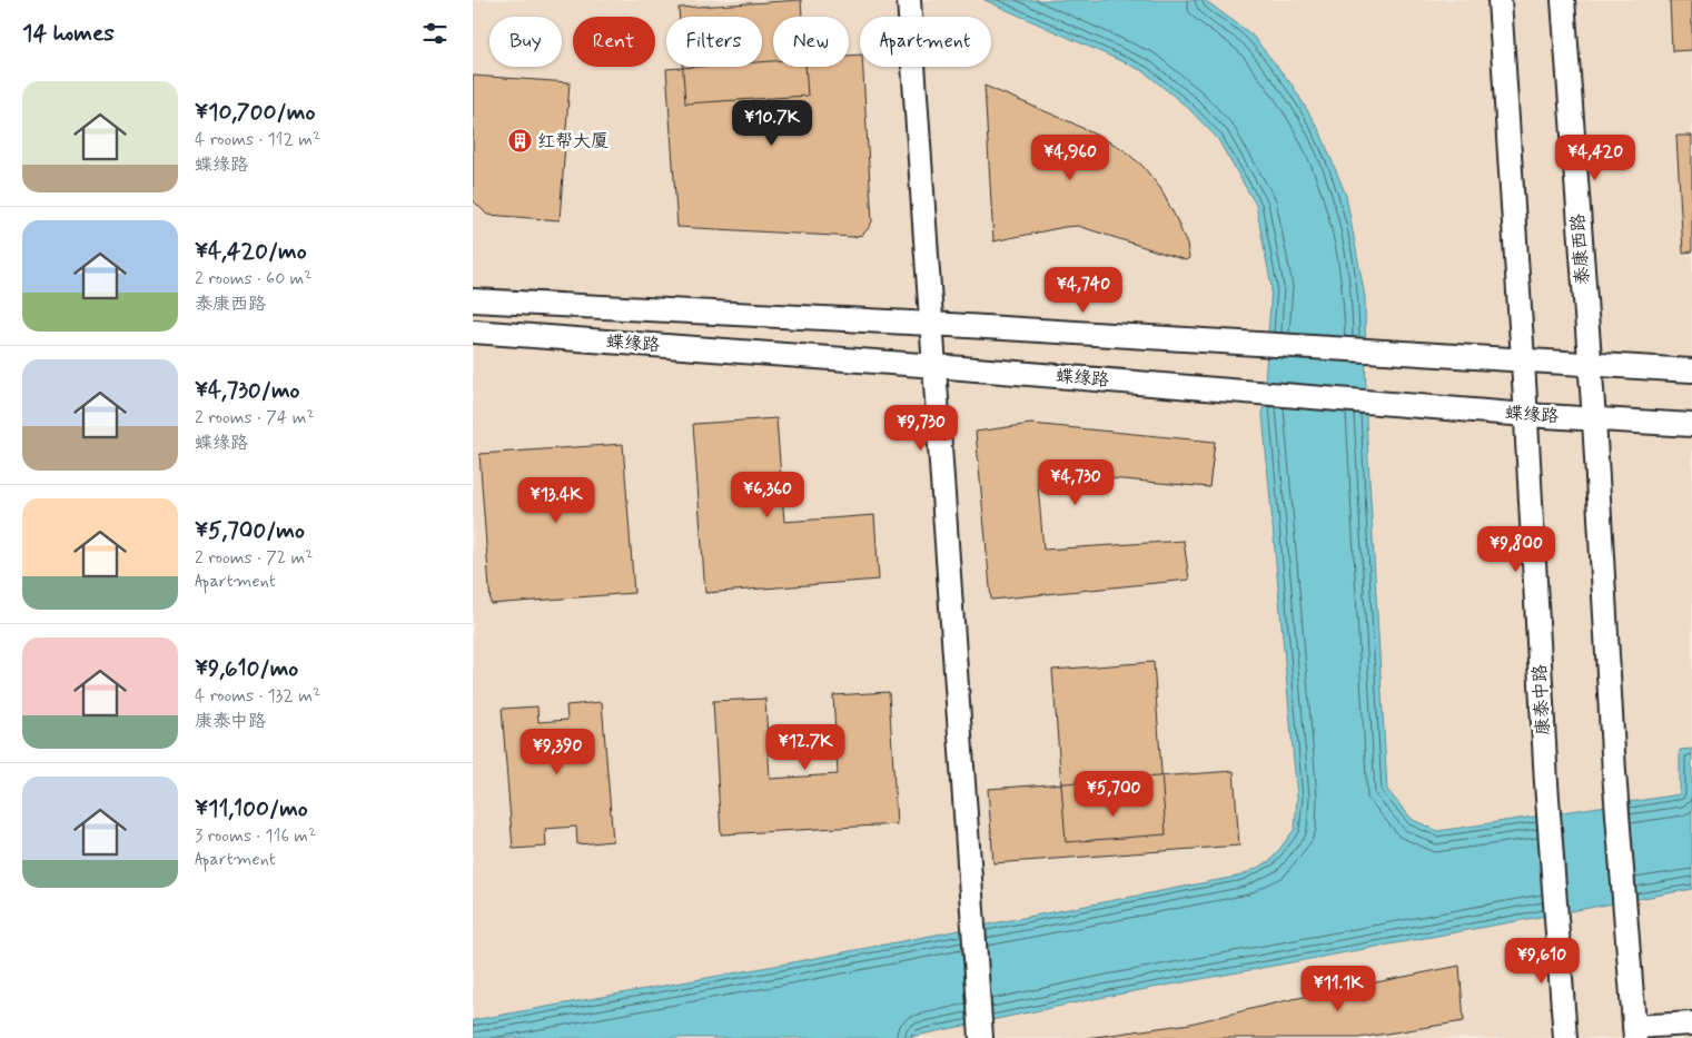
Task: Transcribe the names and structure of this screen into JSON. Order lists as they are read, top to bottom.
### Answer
{
  "streets": {
    "street": ["泰康西路", "蝶缘路", "康泰中路"]
  },
  "crossings": [
    ["泰康西路", "蝶缘路"],
    ["蝶缘路", "康泰中路"]
  ],
  "places": {
    "building": ["红帮大厦"]
  },
  "page": {
    "heading": "14 homes",
    "chip": [
      "Buy",
      "Rent",
      "Filters",
      "New",
      "Apartment"
    ],
    "list": [
      {
        "name": "¥10,700/mo",
        "note": "4 rooms · 112 m² · 蝶缘路"
      },
      {
        "name": "¥4,420/mo",
        "note": "2 rooms · 60 m² · 泰康西路"
      },
      {
        "name": "¥4,730/mo",
        "note": "2 rooms · 74 m² · 蝶缘路"
      },
      {
        "name": "¥5,700/mo",
        "note": "2 rooms · 72 m² · Apartment"
      },
      {
        "name": "¥9,610/mo",
        "note": "4 rooms · 132 m² · 康泰中路"
      },
      {
        "name": "¥11,100/mo",
        "note": "3 rooms · 116 m² · Apartment"
      }
    ],
    "price": [
      "¥10.7K",
      "¥4,960",
      "¥4,420",
      "¥4,740",
      "¥9,730",
      "¥4,730",
      "¥6,360",
      "¥13.4K",
      "¥9,800",
      "¥12.7K",
      "¥9,390",
      "¥5,700",
      "¥9,610",
      "¥11.1K"
    ]
  }
}
